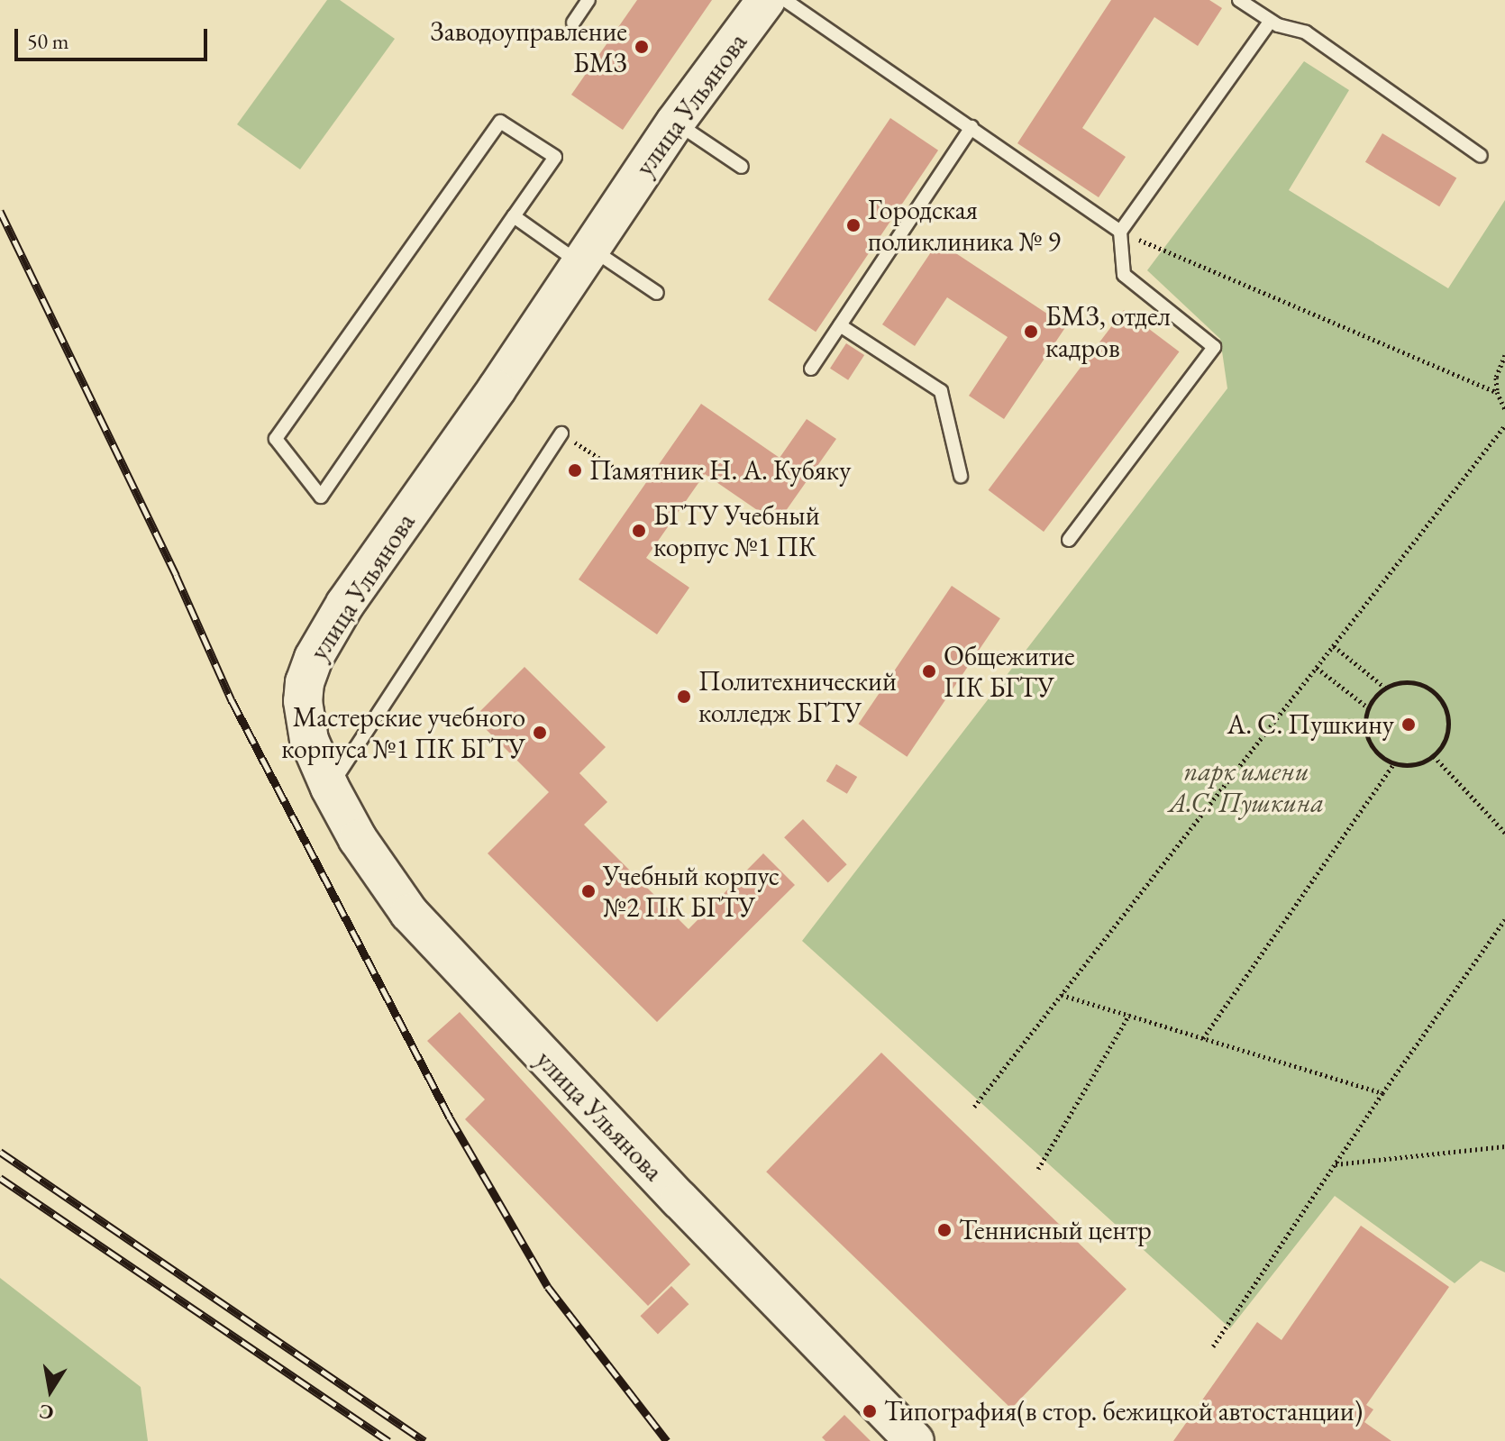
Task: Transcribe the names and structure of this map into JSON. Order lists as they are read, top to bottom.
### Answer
{
  "streets": {
    "main road": ["улица Ульянова"]
  },
  "parks": ["парк имени А.С. Пушкина"],
  "places": [
    "Заводоуправление БМЗ",
    "Городская поликлиника № 9",
    "БМЗ, отдел кадров",
    "Памятник Н. А. Кубяку",
    "БГТУ Учебный корпус №1 ПК",
    "Общежитие ПК БГТУ",
    "Политехнический колледж БГТУ",
    "А. С. Пушкину",
    "Мастерские учебного корпуса №1 ПК БГТУ",
    "Учебный корпус №2 ПК БГТУ",
    "Теннисный центр",
    "Типография(в стор. бежицкой автостанции)"
  ],
  "scale_bar": "50 m",
  "north": "bottom"
}
